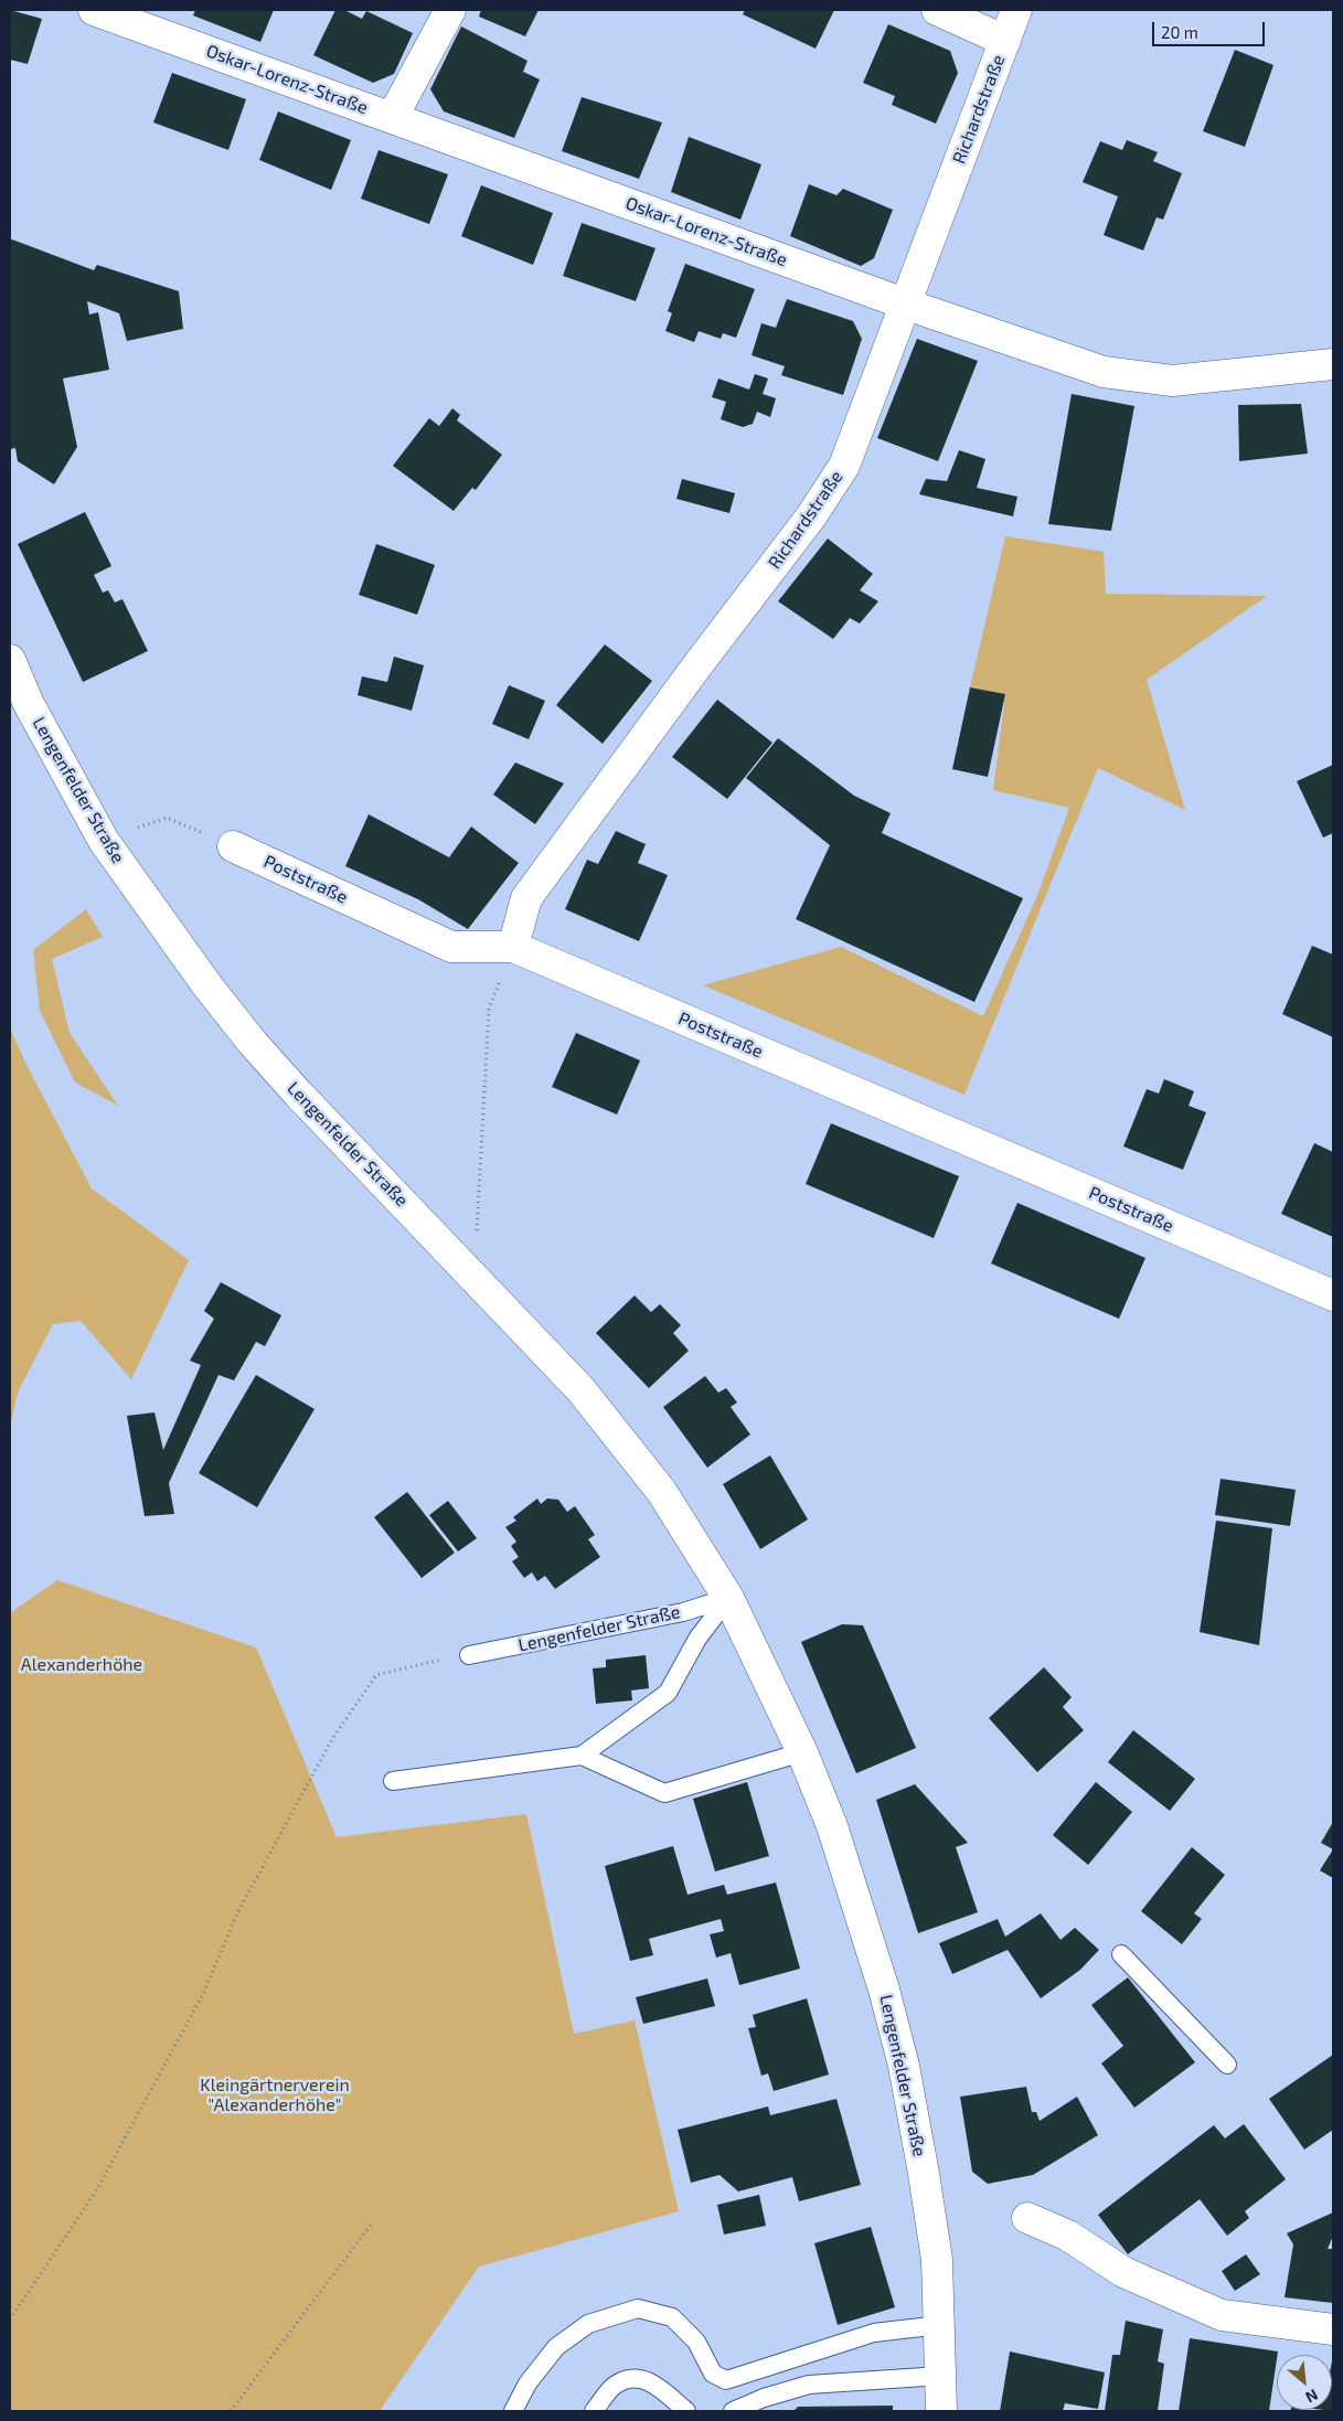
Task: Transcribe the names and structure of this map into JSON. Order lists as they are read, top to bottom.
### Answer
{
  "streets": {
    "street": [
      "Oskar-Lorenz-Straße",
      "Richardstraße",
      "Lengenfelder Straße",
      "Poststraße"
    ]
  },
  "crossings": [
    ["Oskar-Lorenz-Straße", "Richardstraße"],
    ["Richardstraße", "Poststraße"]
  ],
  "parks": ["Alexanderhöhe", "Kleingärtnerverein \"Alexanderhöhe\""],
  "scale_bar": "20 m",
  "north": "bottom right"
}
